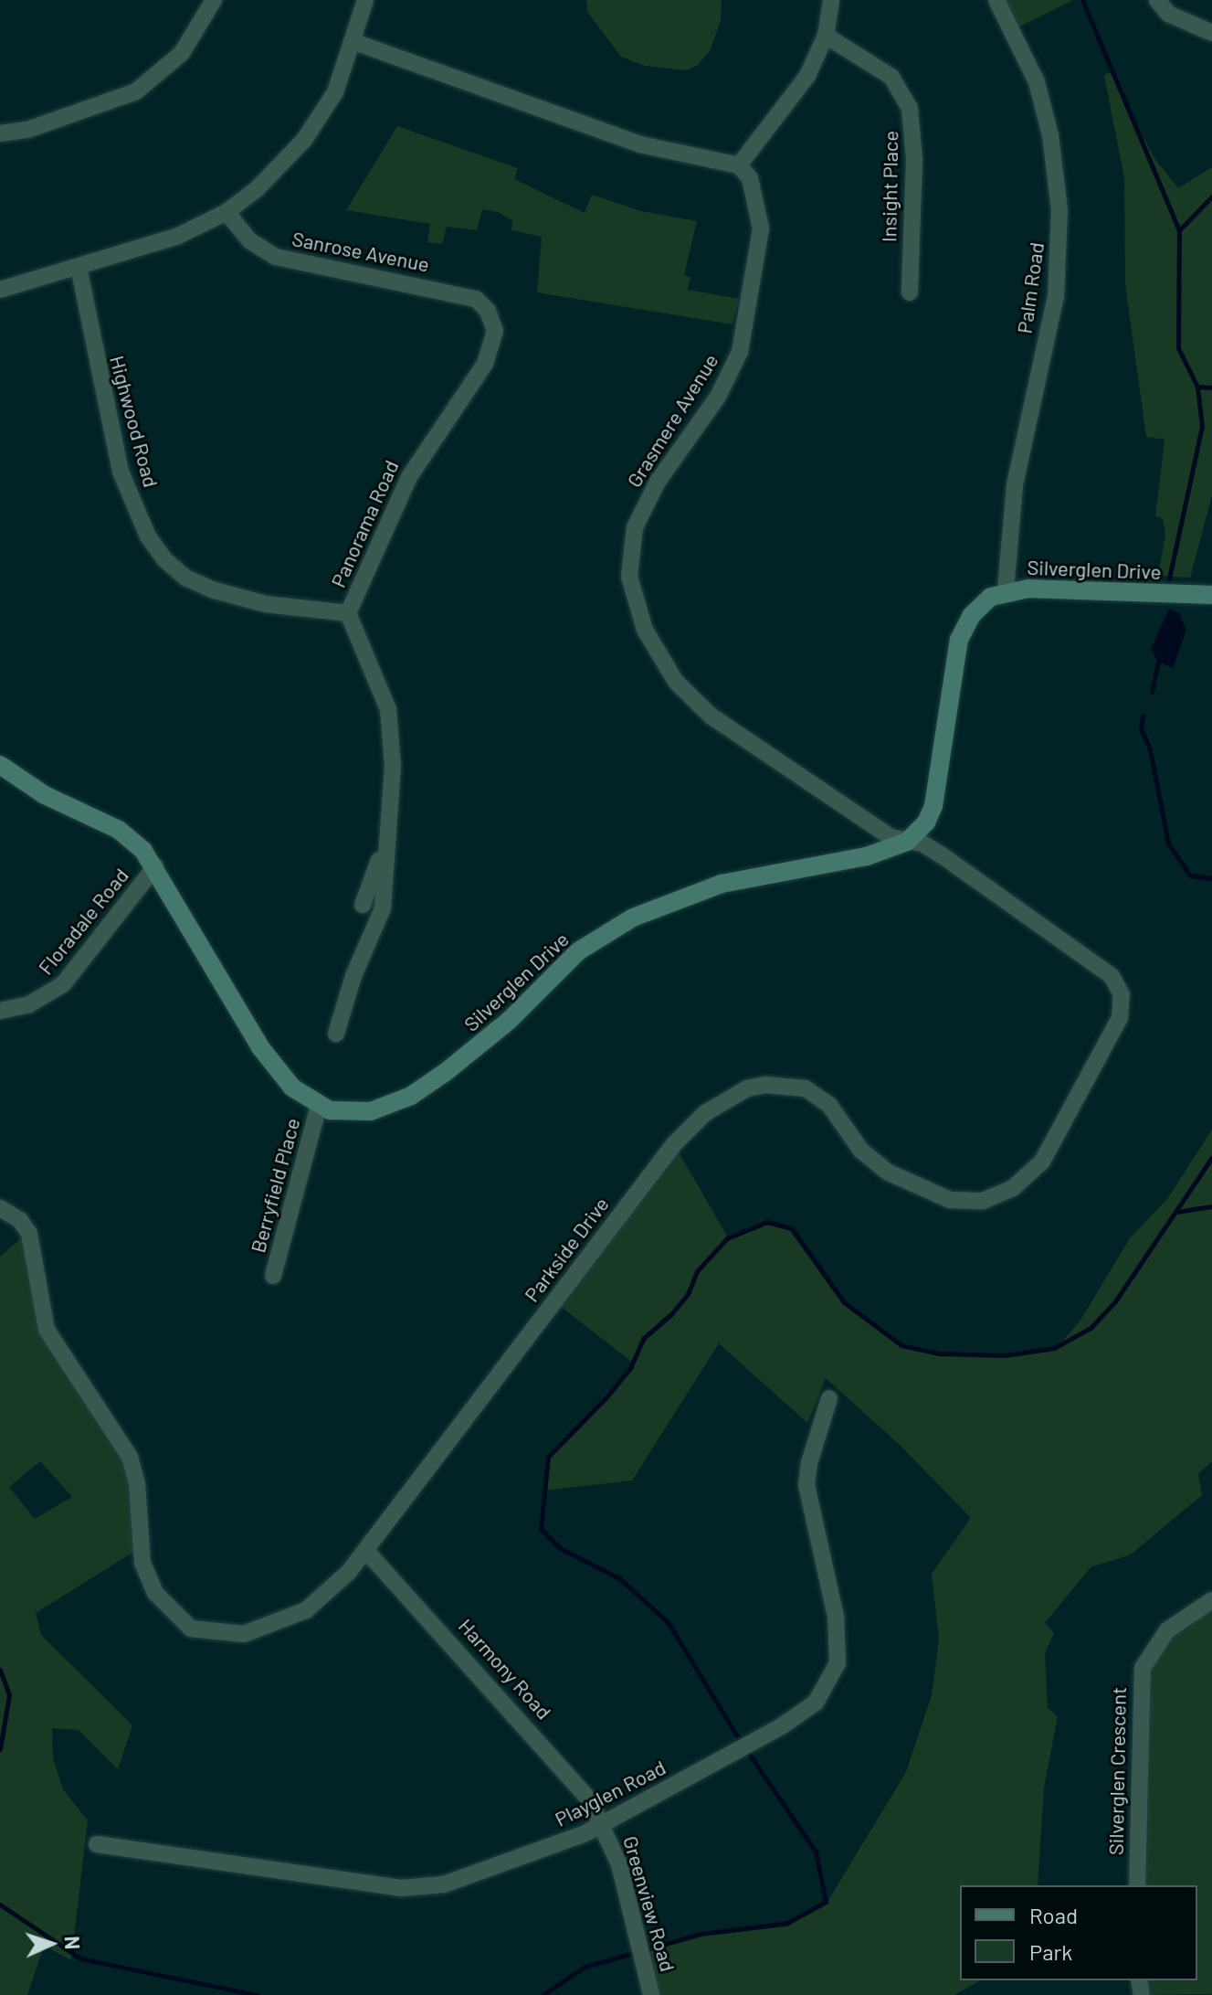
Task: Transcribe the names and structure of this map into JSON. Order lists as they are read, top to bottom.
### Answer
{
  "streets": {
    "street": [
      "Insight Place",
      "Sanrose Avenue",
      "Palm Road",
      "Grasmere Avenue",
      "Highwood Road",
      "Panorama Road",
      "Silverglen Drive",
      "Floradale Road",
      "Berryfield Place",
      "Parkside Drive",
      "Harmony Road",
      "Silverglen Crescent",
      "Playglen Road",
      "Greenview Road"
    ]
  },
  "crossings": [
    ["Sanrose Avenue", "Panorama Road"],
    ["Palm Road", "Silverglen Drive"],
    ["Grasmere Avenue", "Silverglen Drive"],
    ["Grasmere Avenue", "Parkside Drive"],
    ["Highwood Road", "Panorama Road"],
    ["Silverglen Drive", "Floradale Road"],
    ["Silverglen Drive", "Berryfield Place"],
    ["Silverglen Drive", "Parkside Drive"],
    ["Parkside Drive", "Harmony Road"],
    ["Harmony Road", "Playglen Road"],
    ["Harmony Road", "Greenview Road"],
    ["Playglen Road", "Greenview Road"]
  ],
  "legend": ["Road", "Park"],
  "north": "right"
}
